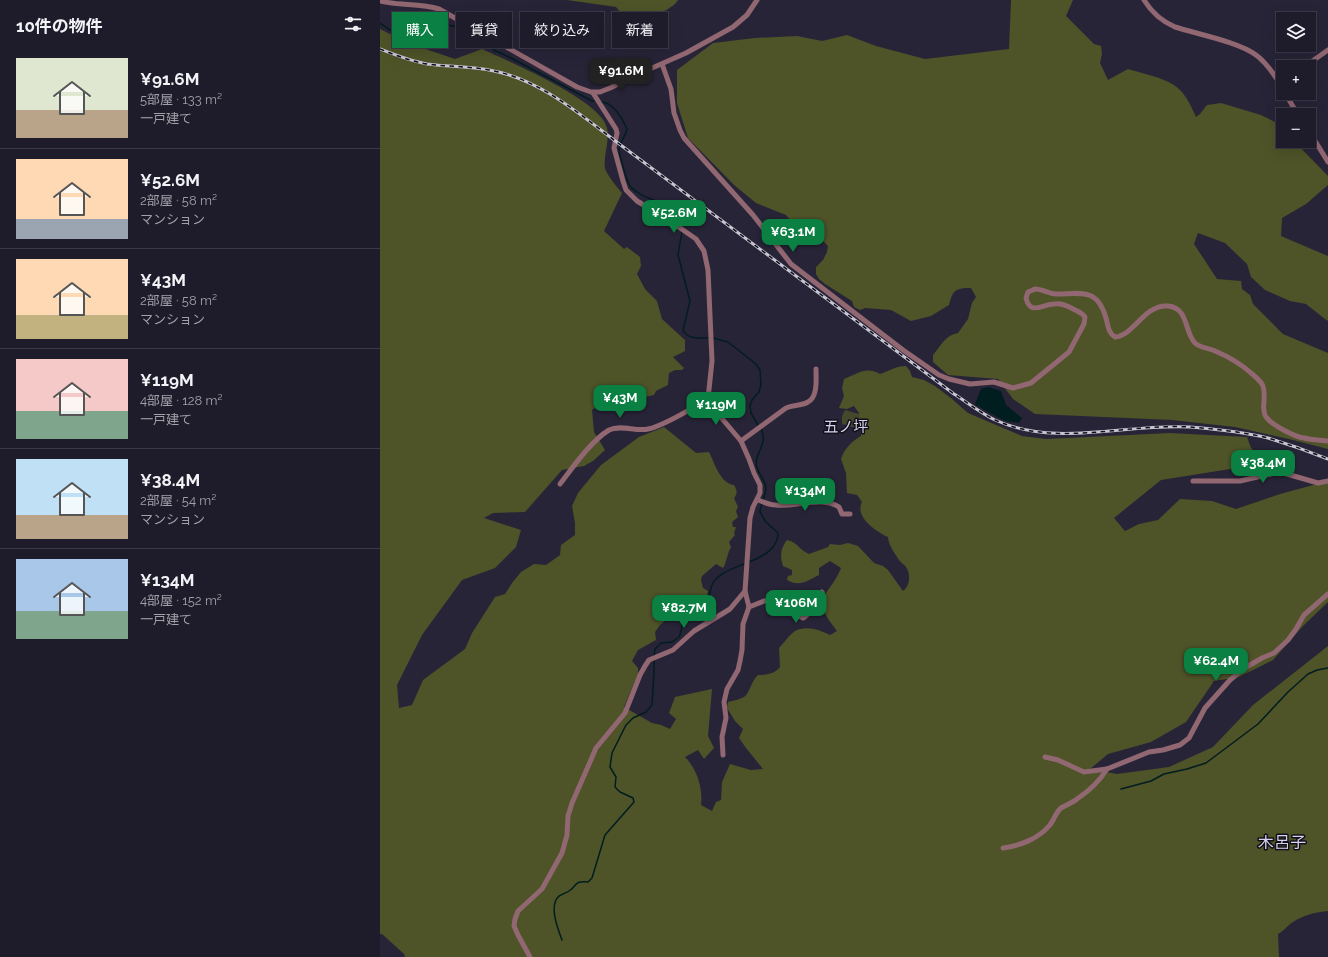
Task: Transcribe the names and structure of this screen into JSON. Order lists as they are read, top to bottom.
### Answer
{
  "districts": ["五ノ坪", "木呂子"],
  "page": {
    "heading": "10件の物件",
    "map_buttons": ["+", "−"],
    "chip": [
      "購入",
      "賃貸",
      "絞り込み",
      "新着"
    ],
    "list": [
      {
        "name": "¥91.6M",
        "note": "5部屋 · 133 m² · 一戸建て"
      },
      {
        "name": "¥52.6M",
        "note": "2部屋 · 58 m² · マンション"
      },
      {
        "name": "¥43M",
        "note": "2部屋 · 58 m² · マンション"
      },
      {
        "name": "¥119M",
        "note": "4部屋 · 128 m² · 一戸建て"
      },
      {
        "name": "¥38.4M",
        "note": "2部屋 · 54 m² · マンション"
      },
      {
        "name": "¥134M",
        "note": "4部屋 · 152 m² · 一戸建て"
      }
    ],
    "price": [
      "¥91.6M",
      "¥52.6M",
      "¥63.1M",
      "¥43M",
      "¥119M",
      "¥38.4M",
      "¥134M",
      "¥106M",
      "¥82.7M",
      "¥62.4M"
    ]
  }
}
